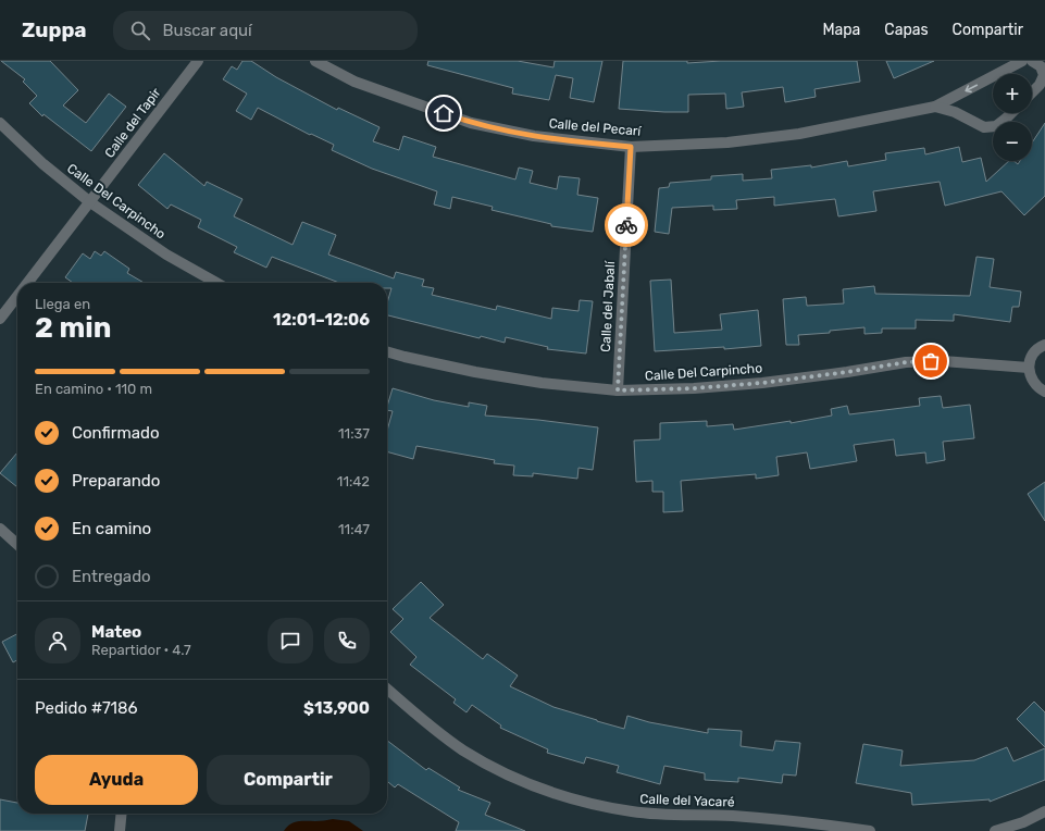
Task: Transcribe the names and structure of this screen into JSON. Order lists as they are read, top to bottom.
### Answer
{
  "streets": {
    "street": [
      "Calle del Tapir",
      "Calle del Pecarí",
      "Calle Del Carpincho",
      "Calle del Jabalí",
      "Calle del Yacaré"
    ]
  },
  "crossings": [
    ["Calle del Tapir", "Calle Del Carpincho"],
    ["Calle del Pecarí", "Calle del Jabalí"],
    ["Calle Del Carpincho", "Calle del Jabalí"]
  ],
  "page": {
    "header": "Zuppa",
    "search": "Buscar aquí",
    "nav": ["Mapa", "Capas", "Compartir"],
    "map_buttons": ["+", "−"],
    "heading": ["2 min", "Llega en", "12:01–12:06"],
    "panel": [
      "Mateo",
      "Repartidor · 4.7",
      "Pedido #7186",
      "$13,900"
    ],
    "bar": "En camino · 110 m",
    "list": [
      ["Confirmado", "11:37"],
      ["Preparando", "11:42"],
      ["En camino", "11:47"],
      "Entregado"
    ],
    "buttons": ["Ayuda", "Compartir"]
  }
}
